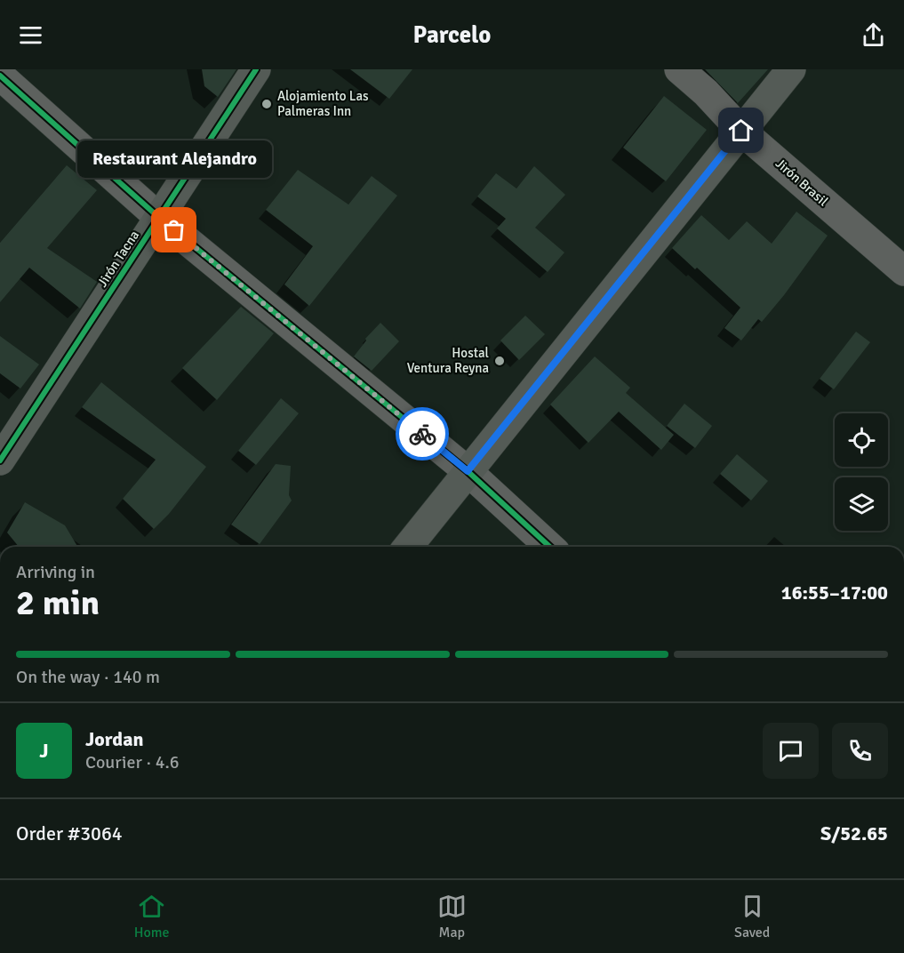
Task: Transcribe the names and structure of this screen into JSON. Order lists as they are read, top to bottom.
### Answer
{
  "streets": {
    "main road": ["Jirón Tacna"],
    "street": ["Jirón Brasil"]
  },
  "places": ["Alojamiento Las Palmeras Inn", "Restaurant Alejandro", "Hostal Ventura Reyna"],
  "page": {
    "header": "Parcelo",
    "bubble": "Restaurant Alejandro",
    "heading": ["2 min", "Arriving in", "16:55–17:00"],
    "panel": [
      "Jordan",
      "Courier · 4.6",
      "Order #3064",
      "S/52.65"
    ],
    "bar": "On the way · 140 m",
    "round": "J",
    "tabs": ["Home", "Map", "Saved"]
  }
}
